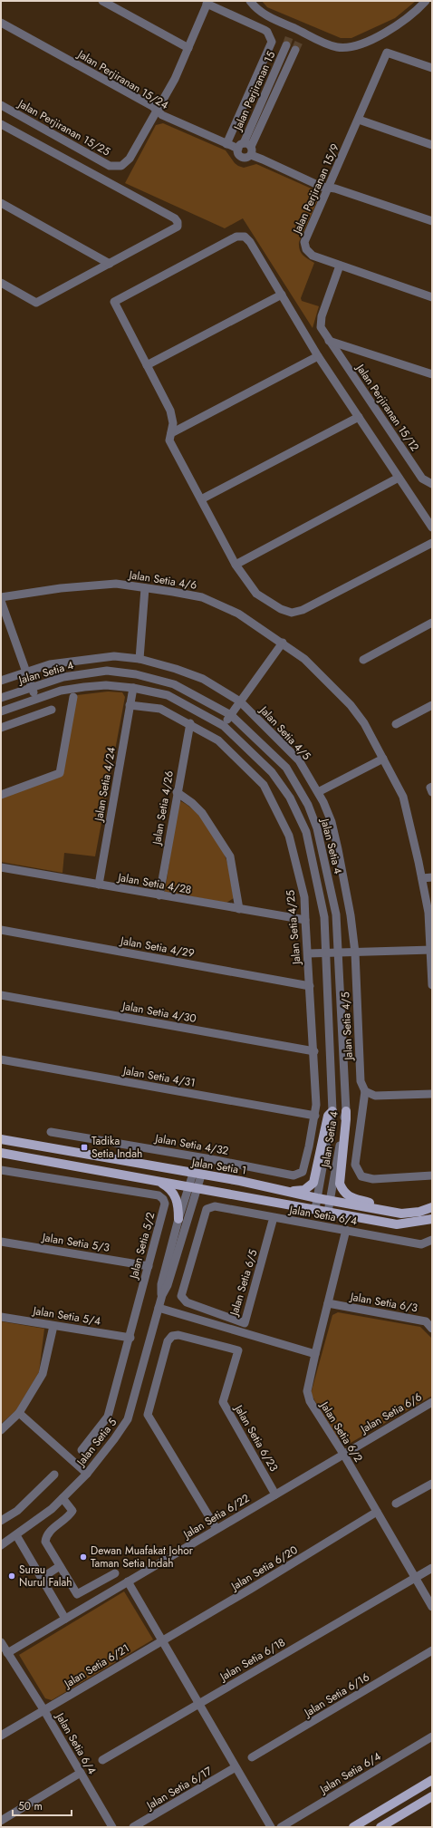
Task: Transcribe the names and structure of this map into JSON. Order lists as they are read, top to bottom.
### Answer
{
  "streets": {
    "main road": ["Jalan Setia 1"],
    "street": [
      "Jalan Perjiranan 15/24",
      "Jalan Perjiranan 15",
      "Jalan Perjiranan 15/25",
      "Jalan Perjiranan 15/9",
      "Jalan Perjiranan 15/12",
      "Jalan Setia 4/6",
      "Jalan Setia 4",
      "Jalan Setia 4/5",
      "Jalan Setia 4/24",
      "Jalan Setia 4/26",
      "Jalan Setia 4/28",
      "Jalan Setia 4/25",
      "Jalan Setia 4/29",
      "Jalan Setia 4/30",
      "Jalan Setia 4/31",
      "Jalan Setia 4/32",
      "Jalan Setia 6/4",
      "Jalan Setia 5/3",
      "Jalan Setia 5/2",
      "Jalan Setia 6/5",
      "Jalan Setia 6/3",
      "Jalan Setia 5/4",
      "Jalan Setia 6/6",
      "Jalan Setia 6/2",
      "Jalan Setia 6/23",
      "Jalan Setia 5",
      "Jalan Setia 6/22",
      "Jalan Setia 6/20",
      "Jalan Setia 6/18",
      "Jalan Setia 6/21",
      "Jalan Setia 6/16",
      "Jalan Setia 6/17"
    ]
  },
  "crossings": [
    ["Jalan Perjiranan 15/24", "Jalan Perjiranan 15"],
    ["Jalan Perjiranan 15/24", "Jalan Perjiranan 15/25"],
    ["Jalan Perjiranan 15/9", "Jalan Perjiranan 15/12"],
    ["Jalan Setia 4", "Jalan Setia 4/24"],
    ["Jalan Setia 4", "Jalan Setia 1"],
    ["Jalan Setia 4/24", "Jalan Setia 4/28"],
    ["Jalan Setia 4/24", "Jalan Setia 4/25"],
    ["Jalan Setia 4/26", "Jalan Setia 4/28"],
    ["Jalan Setia 4/26", "Jalan Setia 4/25"],
    ["Jalan Setia 4/28", "Jalan Setia 4/25"],
    ["Jalan Setia 4/25", "Jalan Setia 4/29"],
    ["Jalan Setia 4/25", "Jalan Setia 4/30"],
    ["Jalan Setia 4/25", "Jalan Setia 4/31"],
    ["Jalan Setia 4/25", "Jalan Setia 4/32"],
    ["Jalan Setia 1", "Jalan Setia 5"],
    ["Jalan Setia 6/4", "Jalan Setia 6/5"],
    ["Jalan Setia 6/4", "Jalan Setia 6/2"],
    ["Jalan Setia 6/4", "Jalan Setia 6/22"],
    ["Jalan Setia 6/4", "Jalan Setia 6/21"],
    ["Jalan Setia 5/3", "Jalan Setia 5/2"],
    ["Jalan Setia 5/2", "Jalan Setia 5/4"],
    ["Jalan Setia 6/3", "Jalan Setia 6/2"],
    ["Jalan Setia 6/6", "Jalan Setia 6/2"],
    ["Jalan Setia 6/6", "Jalan Setia 6/22"],
    ["Jalan Setia 6/2", "Jalan Setia 6/22"],
    ["Jalan Setia 6/2", "Jalan Setia 6/20"],
    ["Jalan Setia 6/2", "Jalan Setia 6/18"],
    ["Jalan Setia 6/23", "Jalan Setia 6/22"],
    ["Jalan Setia 6/20", "Jalan Setia 6/21"]
  ],
  "places": {
    "transit": ["Tadika Setia Indah"],
    "other": ["Dewan Muafakat Johor Taman Setia Indah", "Surau Nurul Falah"]
  },
  "scale_bar": "50 m"
}
